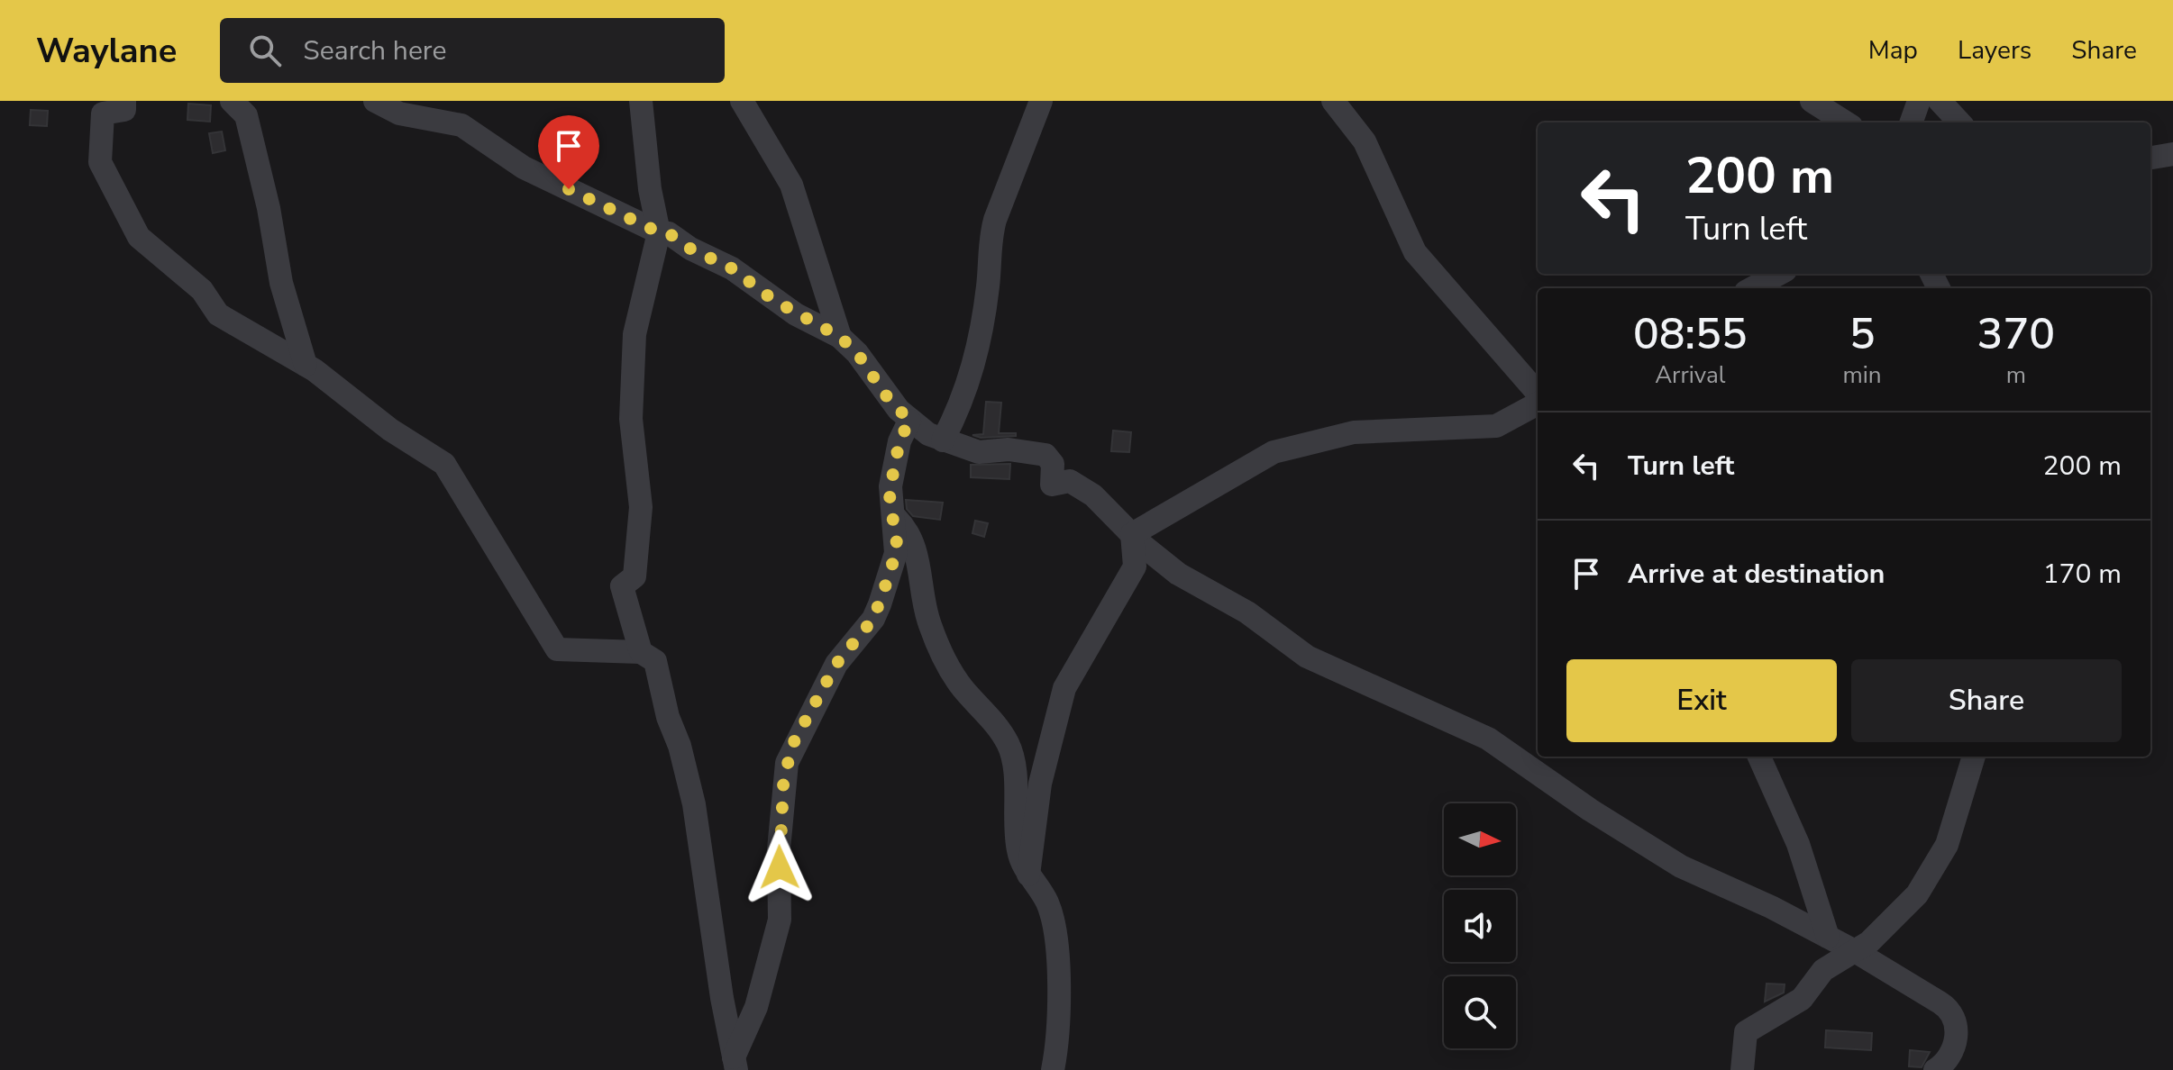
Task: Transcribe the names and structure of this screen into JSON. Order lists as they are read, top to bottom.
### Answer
{
  "north": "right",
  "page": {
    "header": "Waylane",
    "search": "Search here",
    "nav": ["Map", "Layers", "Share"],
    "turn": ["200 m", "Turn left"],
    "eta": [
      "08:55",
      "Arrival",
      "5",
      "min",
      "370",
      "m"
    ],
    "list": [
      {
        "name": "Turn left",
        "value": "200 m"
      },
      {
        "name": "Arrive at destination",
        "value": "170 m"
      }
    ],
    "buttons": ["Exit", "Share"]
  }
}
